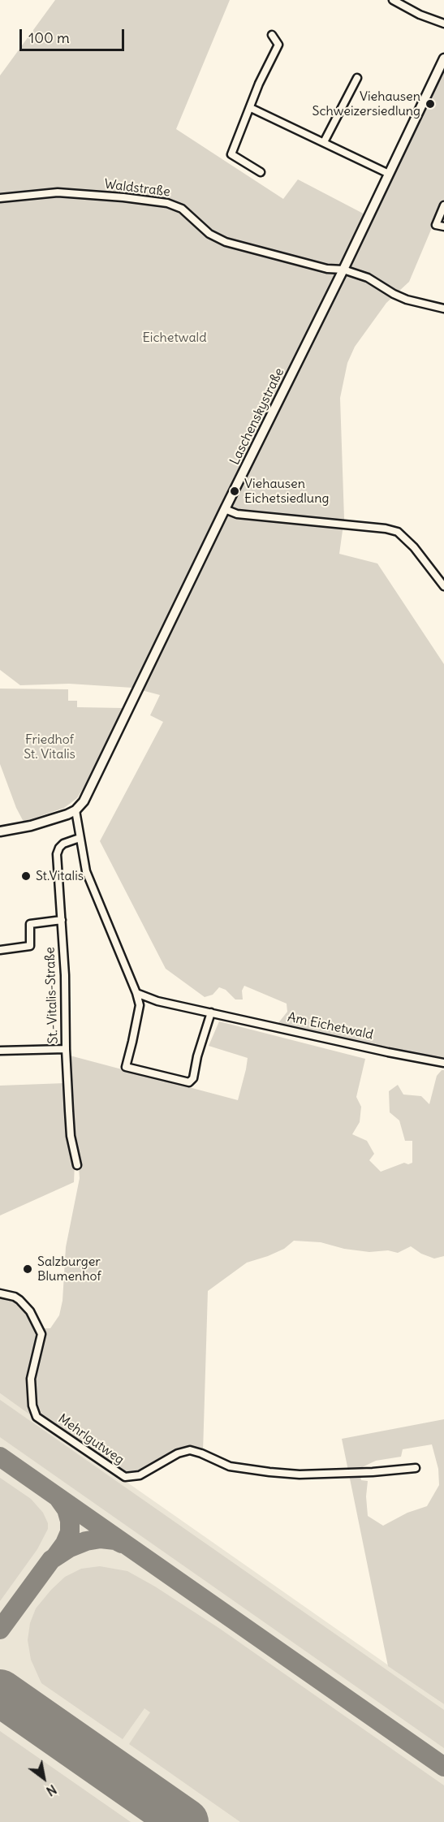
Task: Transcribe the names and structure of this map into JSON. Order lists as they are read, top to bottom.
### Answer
{
  "streets": {
    "street": [
      "Waldstraße",
      "Laschenskystraße",
      "St.-Vitalis-Straße",
      "Am Eichetwald",
      "Mehrlgutweg"
    ]
  },
  "crossings": [
    ["Waldstraße", "Laschenskystraße"]
  ],
  "parks": ["Eichetwald", "Friedhof St. Vitalis"],
  "places": [
    "Viehausen Schweizersiedlung",
    "Viehausen Eichetsiedlung",
    "St.Vitalis",
    "Salzburger Blumenhof"
  ],
  "scale_bar": "100 m",
  "north": "bottom right"
}
